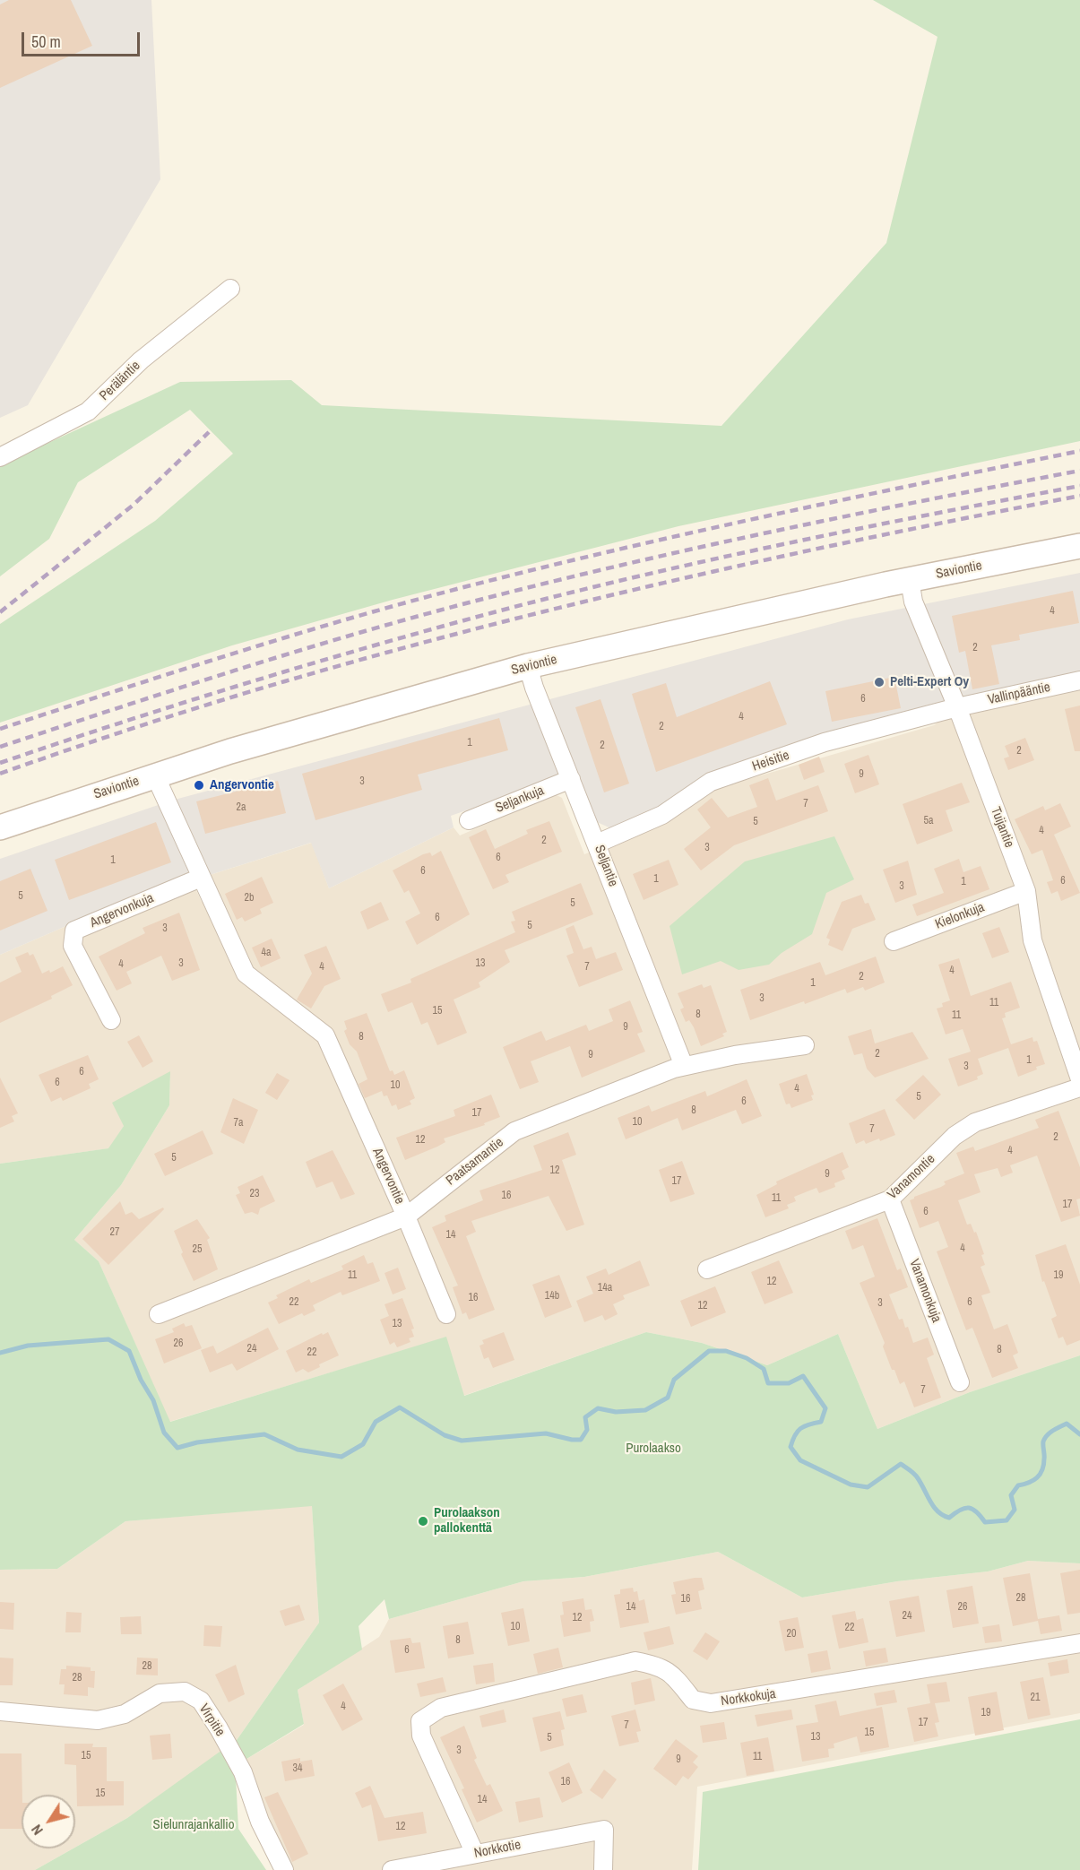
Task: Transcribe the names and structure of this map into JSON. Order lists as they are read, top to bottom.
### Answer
{
  "streets": {
    "main road": ["Saviontie"],
    "street": [
      "Peräläntie",
      "Vallinpääntie",
      "Heisitie",
      "Seljankuja",
      "Tuijantie",
      "Seljantie",
      "Angervonkuja",
      "Kielonkuja",
      "Paatsamantie",
      "Angervontie",
      "Vanamontie",
      "Vanamonkuja",
      "Norkkokuja",
      "Virpitie",
      "Norkkotie"
    ]
  },
  "crossings": [
    ["Saviontie", "Tuijantie"],
    ["Saviontie", "Seljantie"],
    ["Saviontie", "Angervontie"],
    ["Vallinpääntie", "Heisitie"],
    ["Vallinpääntie", "Tuijantie"],
    ["Heisitie", "Tuijantie"],
    ["Heisitie", "Seljantie"],
    ["Seljankuja", "Seljantie"],
    ["Tuijantie", "Kielonkuja"],
    ["Seljantie", "Paatsamantie"],
    ["Angervonkuja", "Angervontie"],
    ["Paatsamantie", "Angervontie"],
    ["Vanamontie", "Vanamonkuja"],
    ["Norkkokuja", "Norkkotie"]
  ],
  "parks": ["Purolaakso", "Sielunrajankallio"],
  "places": ["Pelti-Expert Oy", "Angervontie", "Purolaakson pallokenttä"],
  "house_numbers": [
    "4",
    "2",
    "6",
    "4",
    "2",
    "1",
    "2",
    "2",
    "9",
    "3",
    "7",
    "2a",
    "5a",
    "5",
    "4",
    "2",
    "3",
    "6",
    "1",
    "6",
    "1",
    "6",
    "1",
    "3",
    "5",
    "2b",
    "5",
    "6",
    "5",
    "3",
    "4a",
    "3",
    "13",
    "4",
    "4",
    "7",
    "4",
    "2",
    "1",
    "3",
    "11",
    "15",
    "8",
    "11",
    "9",
    "8",
    "2",
    "9",
    "1",
    "3",
    "6",
    "6",
    "10",
    "4",
    "5",
    "6",
    "8",
    "17",
    "10",
    "7a",
    "7",
    "2",
    "12",
    "4",
    "5",
    "12",
    "9",
    "17",
    "23",
    "16",
    "11",
    "17",
    "6",
    "27",
    "14",
    "4",
    "25",
    "11",
    "19",
    "12",
    "14a",
    "14b",
    "16",
    "22",
    "6",
    "3",
    "12",
    "13",
    "26",
    "24",
    "8",
    "22",
    "7",
    "28",
    "16",
    "14",
    "26",
    "24",
    "12",
    "10",
    "22",
    "20",
    "8",
    "6",
    "28",
    "28",
    "21",
    "4",
    "19",
    "17",
    "7",
    "15",
    "13",
    "5",
    "3",
    "15",
    "11",
    "9",
    "34",
    "16",
    "15",
    "14",
    "12"
  ],
  "scale_bar": "50 m",
  "north": "bottom left"
}
